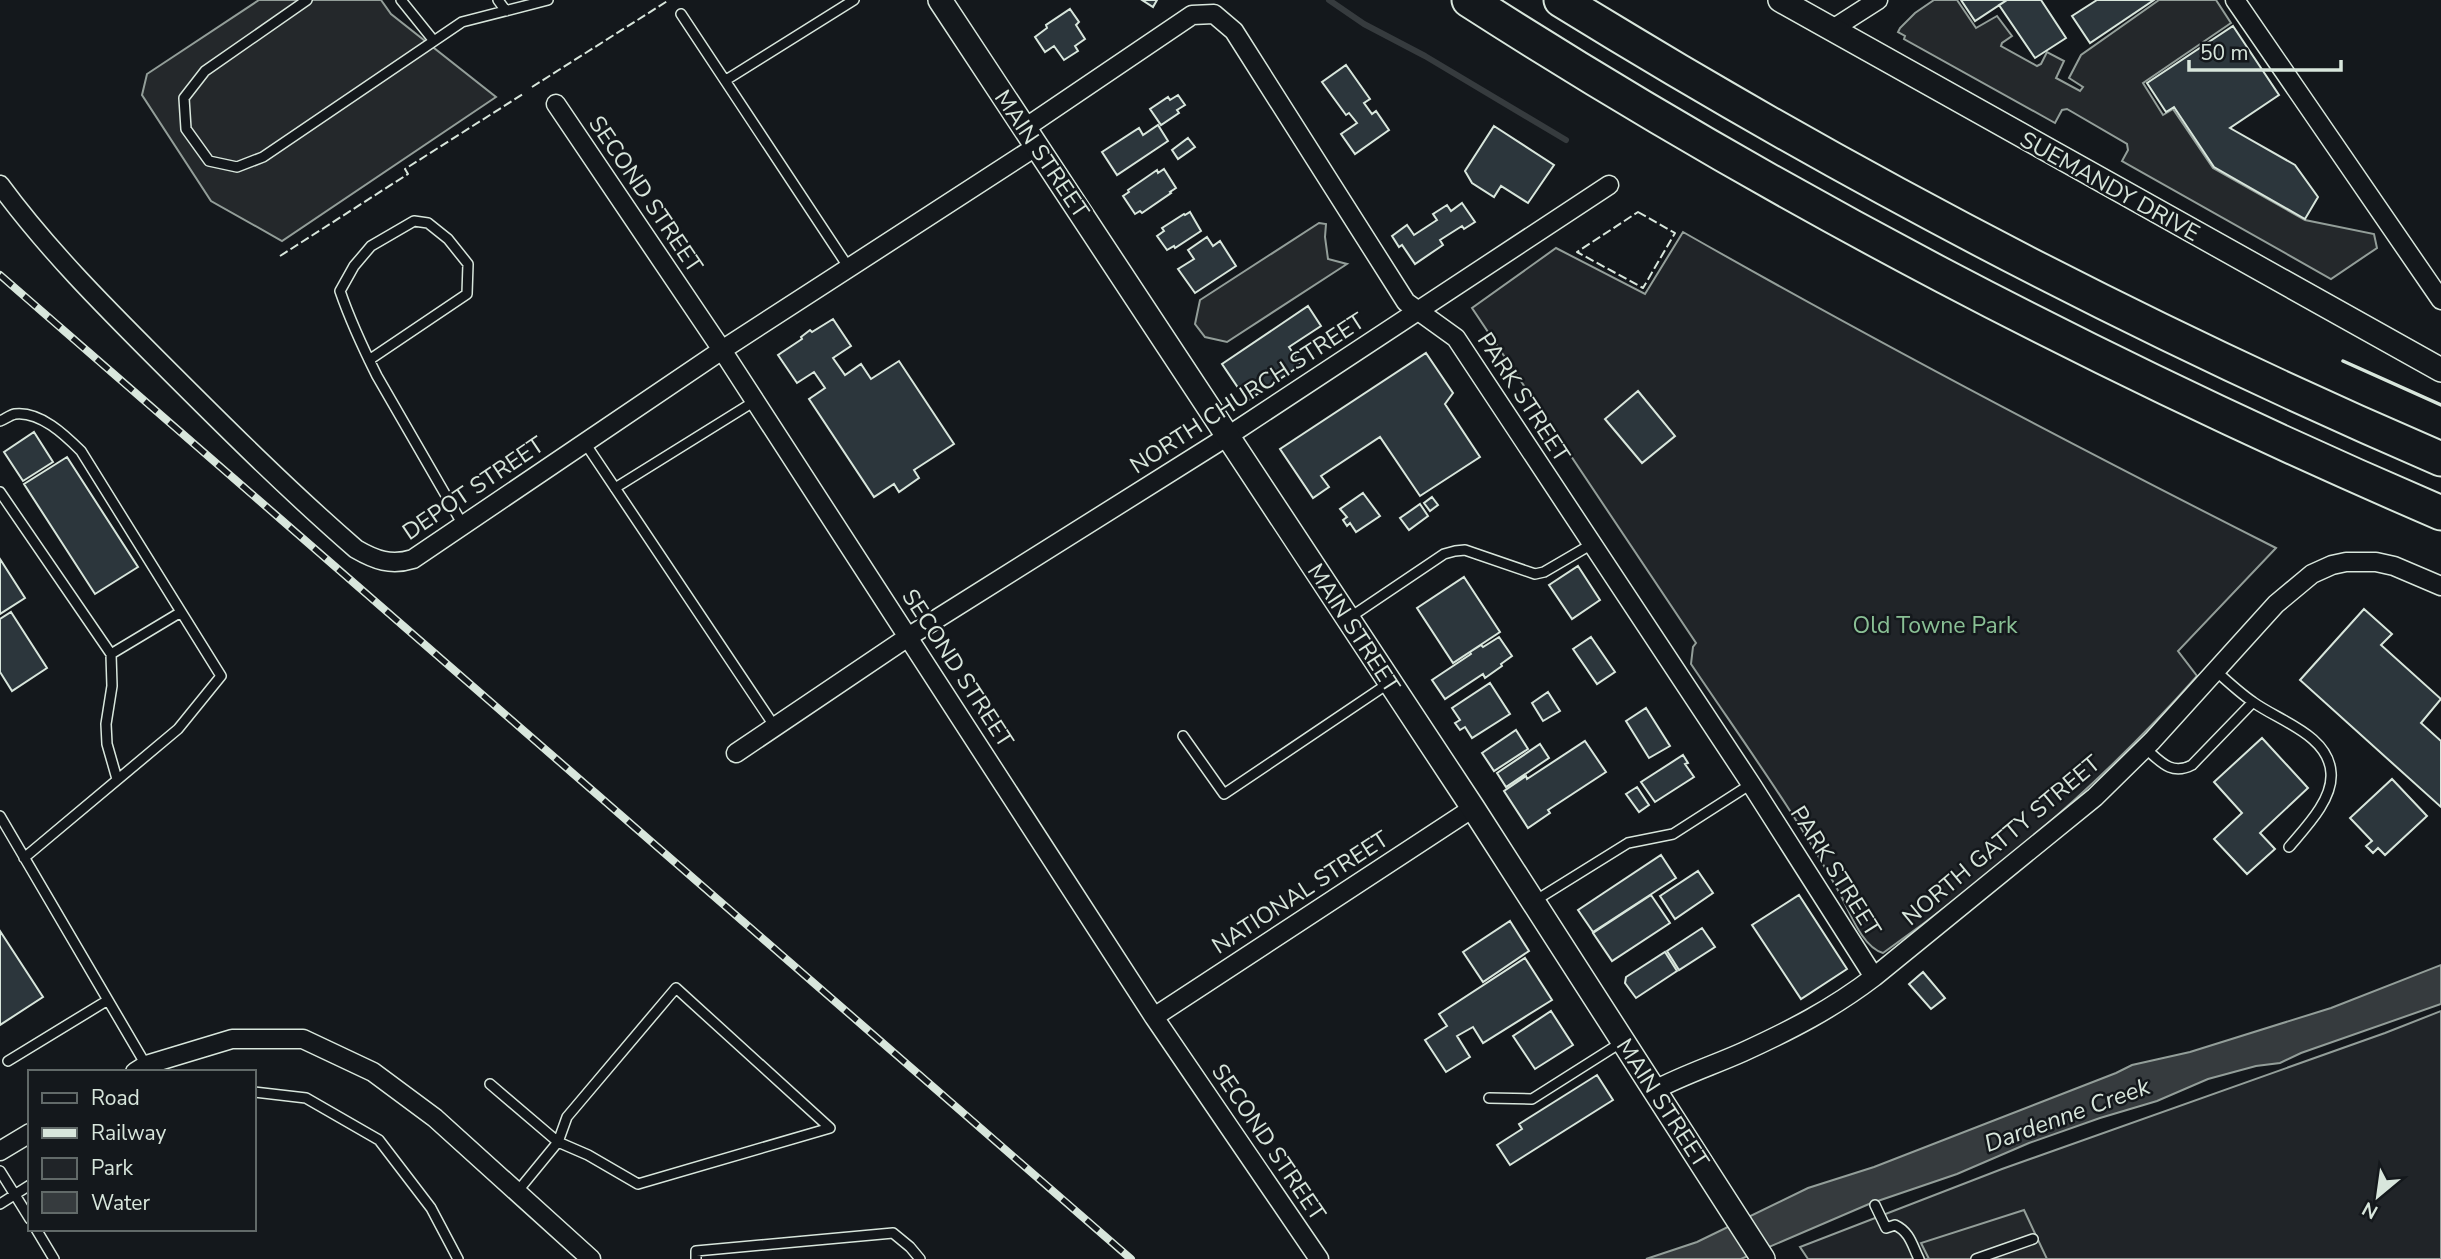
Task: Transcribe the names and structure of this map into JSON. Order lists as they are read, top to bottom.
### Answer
{
  "streets": {
    "street": [
      "MAIN STREET",
      "SUEMANDY DRIVE",
      "SECOND STREET",
      "NORTH CHURCH STREET",
      "PARK STREET",
      "DEPOT STREET",
      "NORTH GATTY STREET",
      "NATIONAL STREET"
    ]
  },
  "crossings": [
    ["MAIN STREET", "NORTH CHURCH STREET"],
    ["MAIN STREET", "PARK STREET"],
    ["MAIN STREET", "DEPOT STREET"],
    ["MAIN STREET", "NORTH GATTY STREET"],
    ["MAIN STREET", "NATIONAL STREET"],
    ["SECOND STREET", "NORTH CHURCH STREET"],
    ["SECOND STREET", "DEPOT STREET"],
    ["SECOND STREET", "NATIONAL STREET"],
    ["NORTH CHURCH STREET", "PARK STREET"],
    ["PARK STREET", "DEPOT STREET"],
    ["PARK STREET", "NORTH GATTY STREET"]
  ],
  "water": ["Dardenne Creek"],
  "parks": ["Old Towne Park"],
  "legend": [
    "Road",
    "Railway",
    "Park",
    "Water"
  ],
  "scale_bar": "50 m",
  "north": "bottom left"
}
